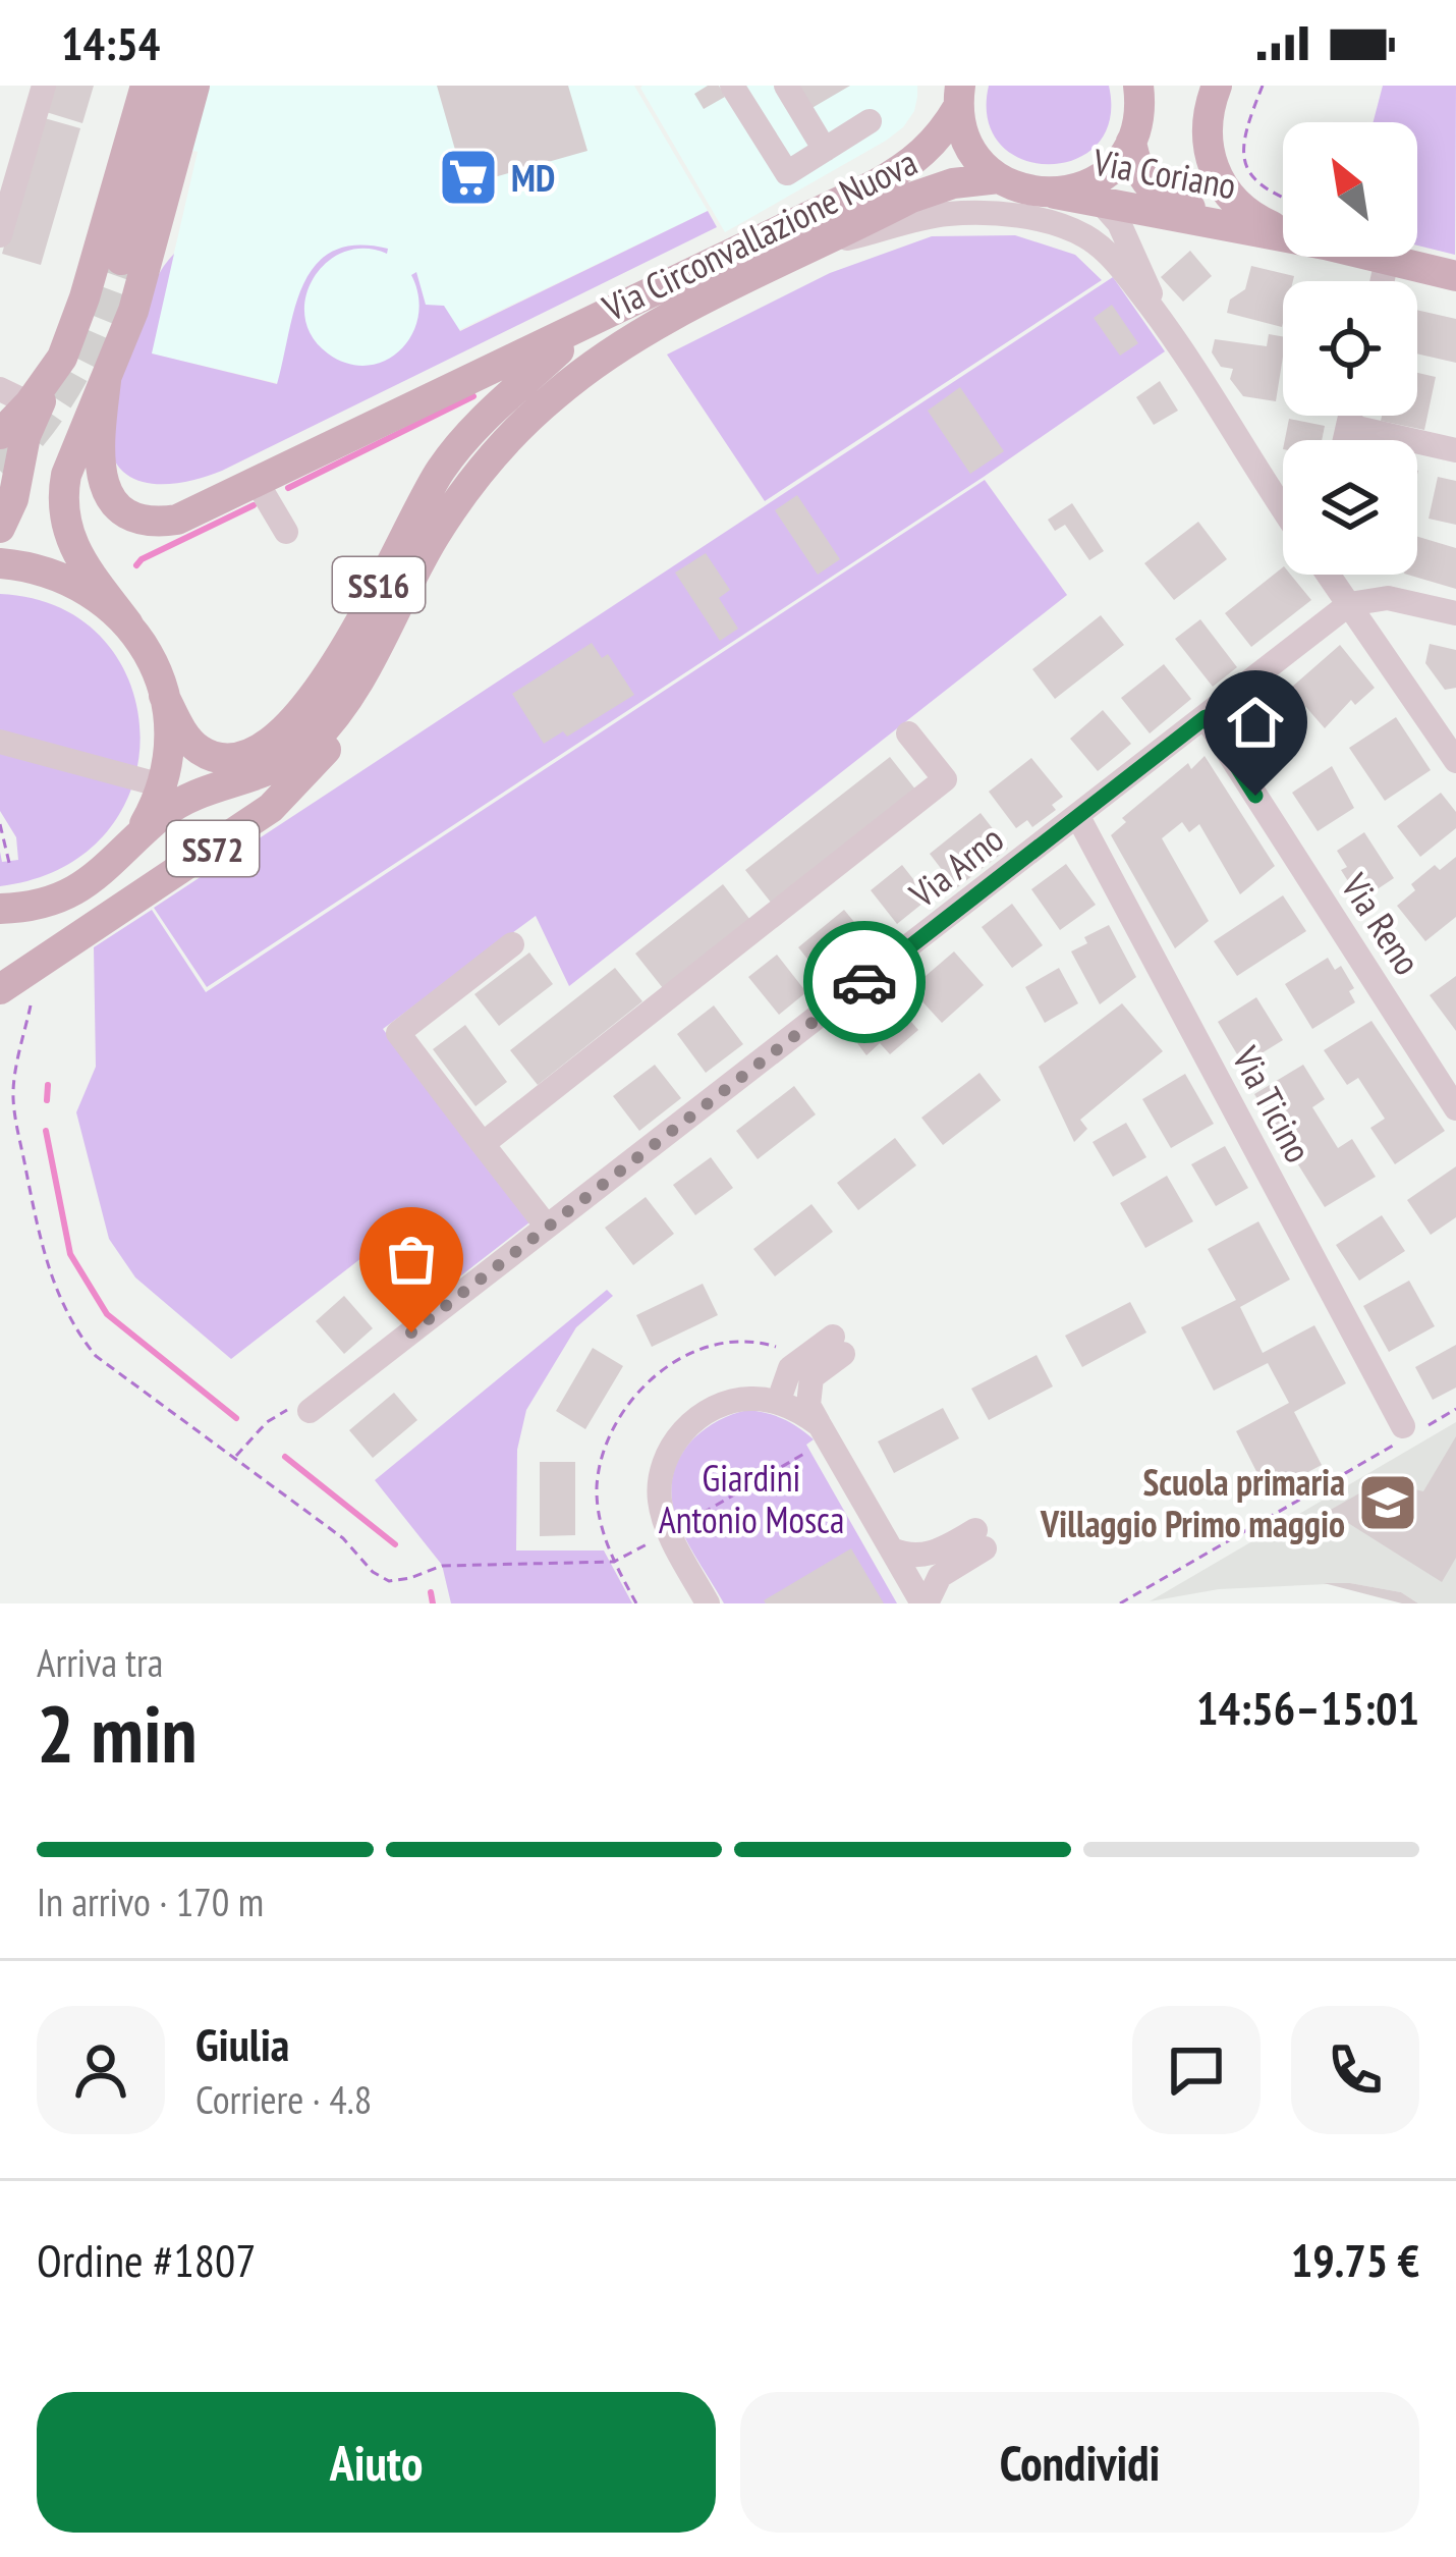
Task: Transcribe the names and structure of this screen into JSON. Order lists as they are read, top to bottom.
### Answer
{
  "streets": {
    "main road": [
      "Via Coriano",
      "Via Circonvallazione Nuova",
      "SS16",
      "SS72"
    ],
    "street": ["Via Arno", "Via Reno", "Via Ticino"]
  },
  "crossings": [
    ["Via Coriano", "Via Circonvallazione Nuova"],
    ["Via Circonvallazione Nuova", "SS72"],
    ["Via Arno", "Via Reno"],
    ["Via Arno", "Via Ticino"]
  ],
  "parks": ["Giardini Antonio Mosca"],
  "places": {
    "supermarket": ["MD"],
    "school or university": ["Scuola primaria Villaggio Primo maggio"]
  },
  "north": "top left",
  "page": {
    "status": "14:54",
    "heading": ["2 min", "Arriva tra", "14:56–15:01"],
    "panel": [
      "Giulia",
      "Corriere · 4.8",
      "Ordine #1807",
      "19.75 €"
    ],
    "bar": "In arrivo · 170 m",
    "buttons": ["Aiuto", "Condividi"]
  }
}
